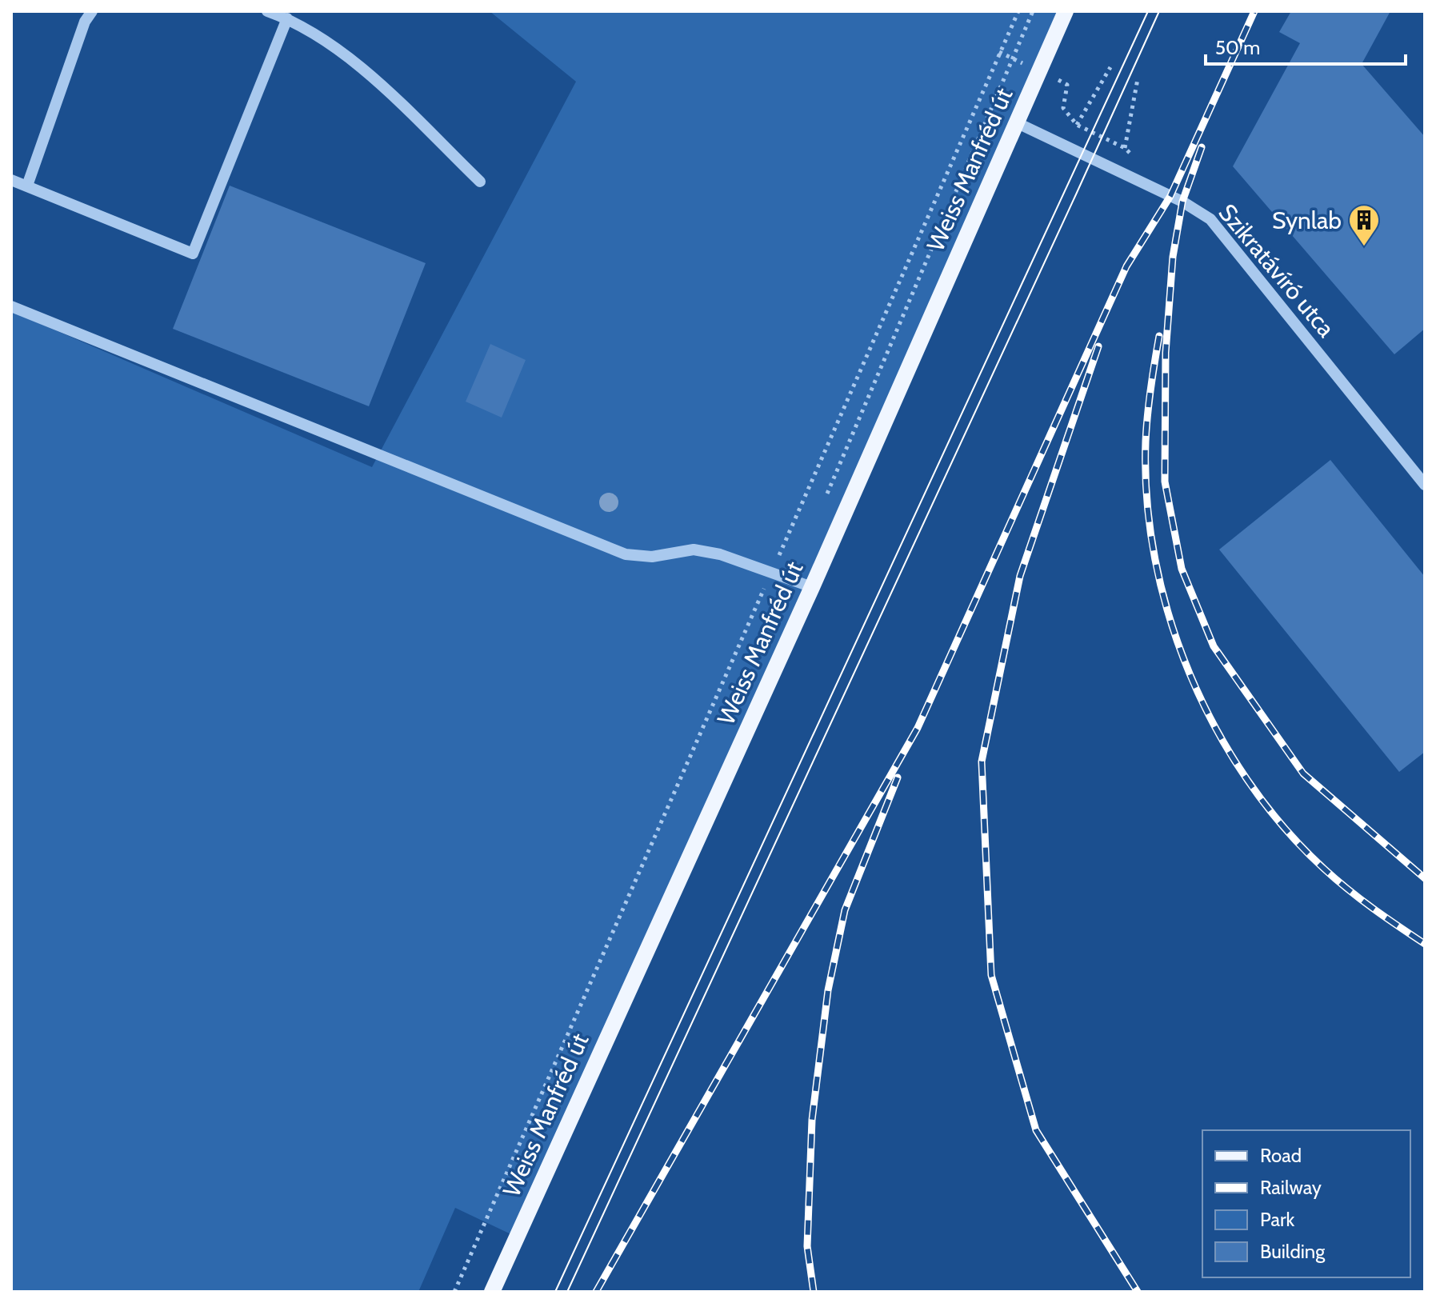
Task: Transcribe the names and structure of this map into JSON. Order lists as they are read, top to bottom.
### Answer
{
  "streets": {
    "main road": ["Weiss Manfréd út"],
    "street": ["Szikratávíró utca"]
  },
  "crossings": [
    ["Weiss Manfréd út", "Szikratávíró utca"]
  ],
  "places": {
    "building": ["Synlab"]
  },
  "legend": [
    "Road",
    "Railway",
    "Park",
    "Building"
  ],
  "scale_bar": "50 m"
}
